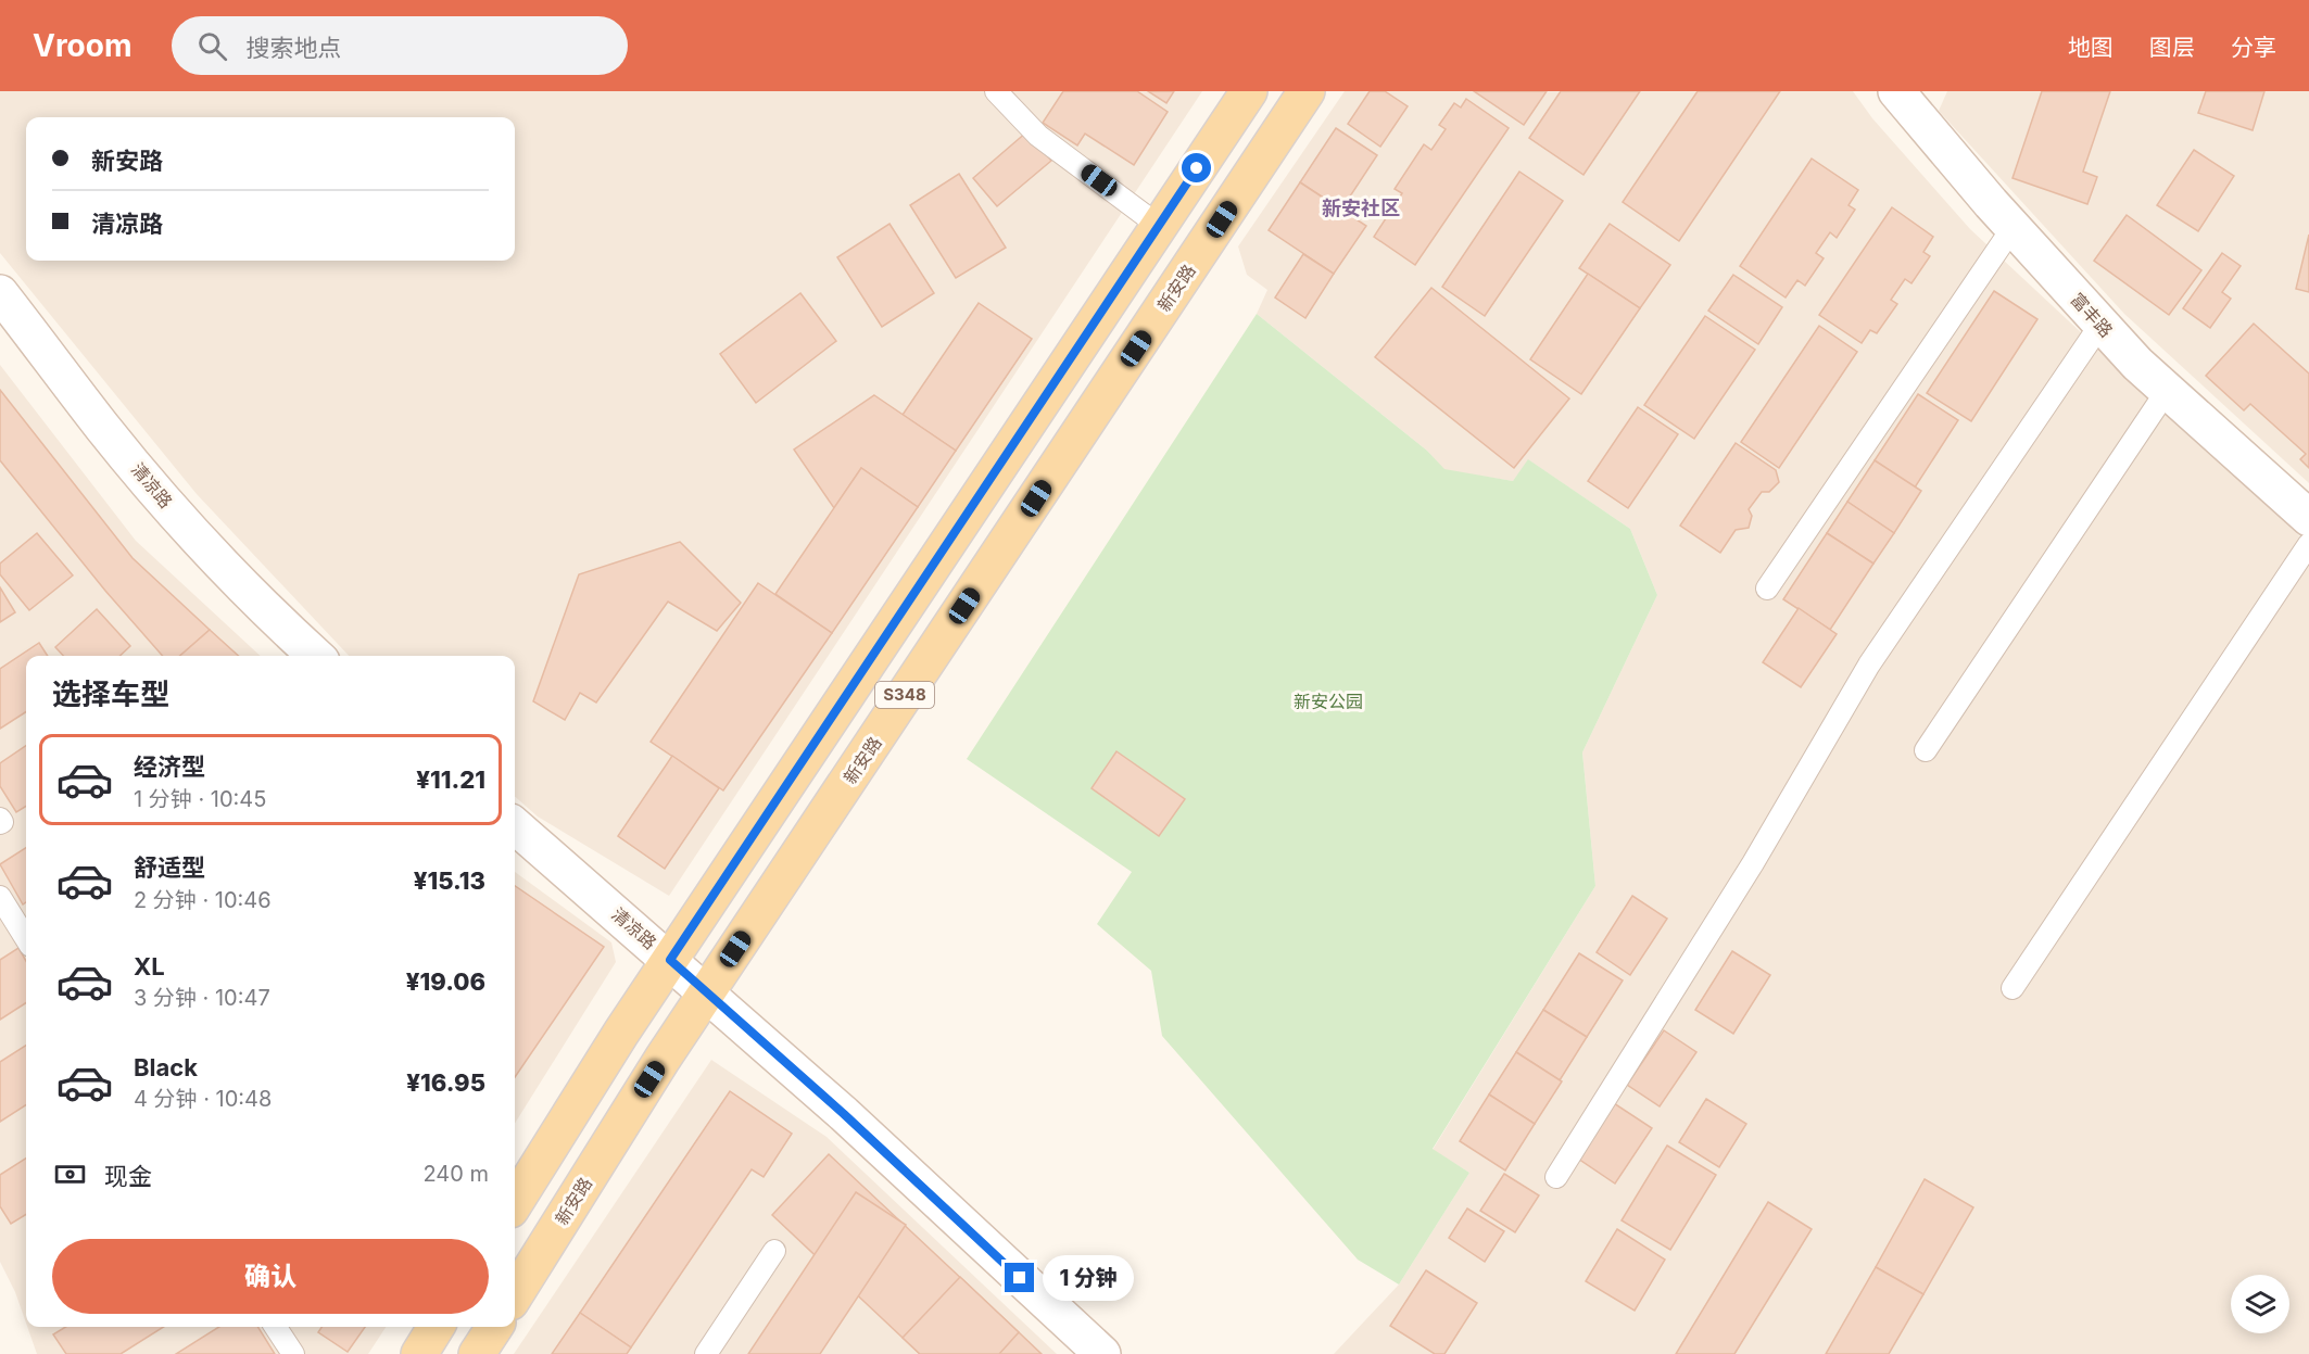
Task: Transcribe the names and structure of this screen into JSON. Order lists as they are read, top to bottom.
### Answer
{
  "streets": {
    "main road": ["新安路", "S348"],
    "street": ["富丰路", "清凉路"]
  },
  "crossings": [
    ["新安路", "清凉路"],
    ["清凉路", "S348"]
  ],
  "districts": ["新安社区"],
  "parks": ["新安公园"],
  "page": {
    "header": "Vroom",
    "search": "搜索地点",
    "nav": ["地图", "图层", "分享"],
    "banner": ["新安路", "清凉路"],
    "heading": "选择车型",
    "list": [
      {
        "name": "经济型",
        "note": "1 分钟 · 10:45",
        "value": "¥11.21"
      },
      {
        "name": "舒适型",
        "note": "2 分钟 · 10:46",
        "value": "¥15.13"
      },
      {
        "name": "XL",
        "note": "3 分钟 · 10:47",
        "value": "¥19.06"
      },
      {
        "name": "Black",
        "note": "4 分钟 · 10:48",
        "value": "¥16.95"
      }
    ],
    "pay": ["现金", "240 m"],
    "buttons": "确认",
    "bubble": "1 分钟"
  }
}
